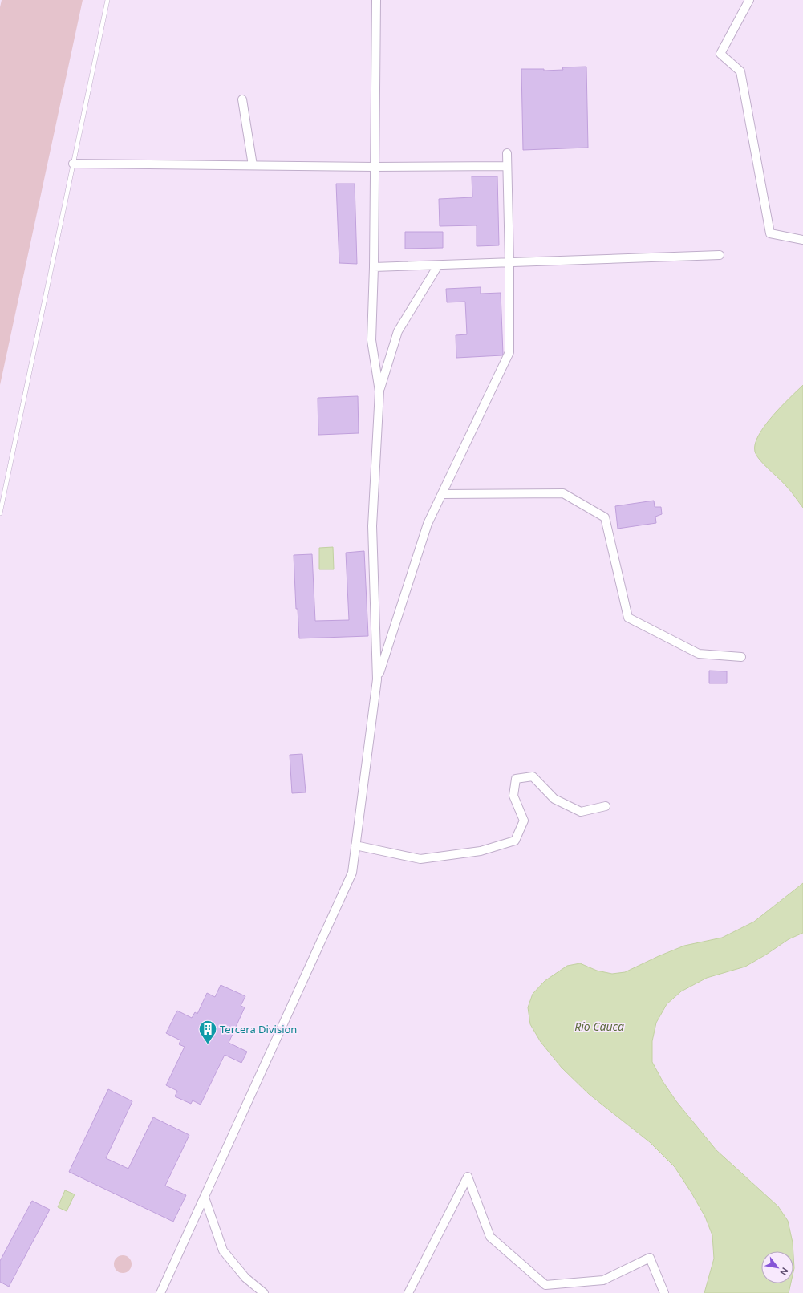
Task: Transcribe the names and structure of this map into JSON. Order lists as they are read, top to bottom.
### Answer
{
  "water": ["Río Cauca"],
  "places": {
    "building": ["Tercera Division"]
  },
  "north": "bottom right"
}
